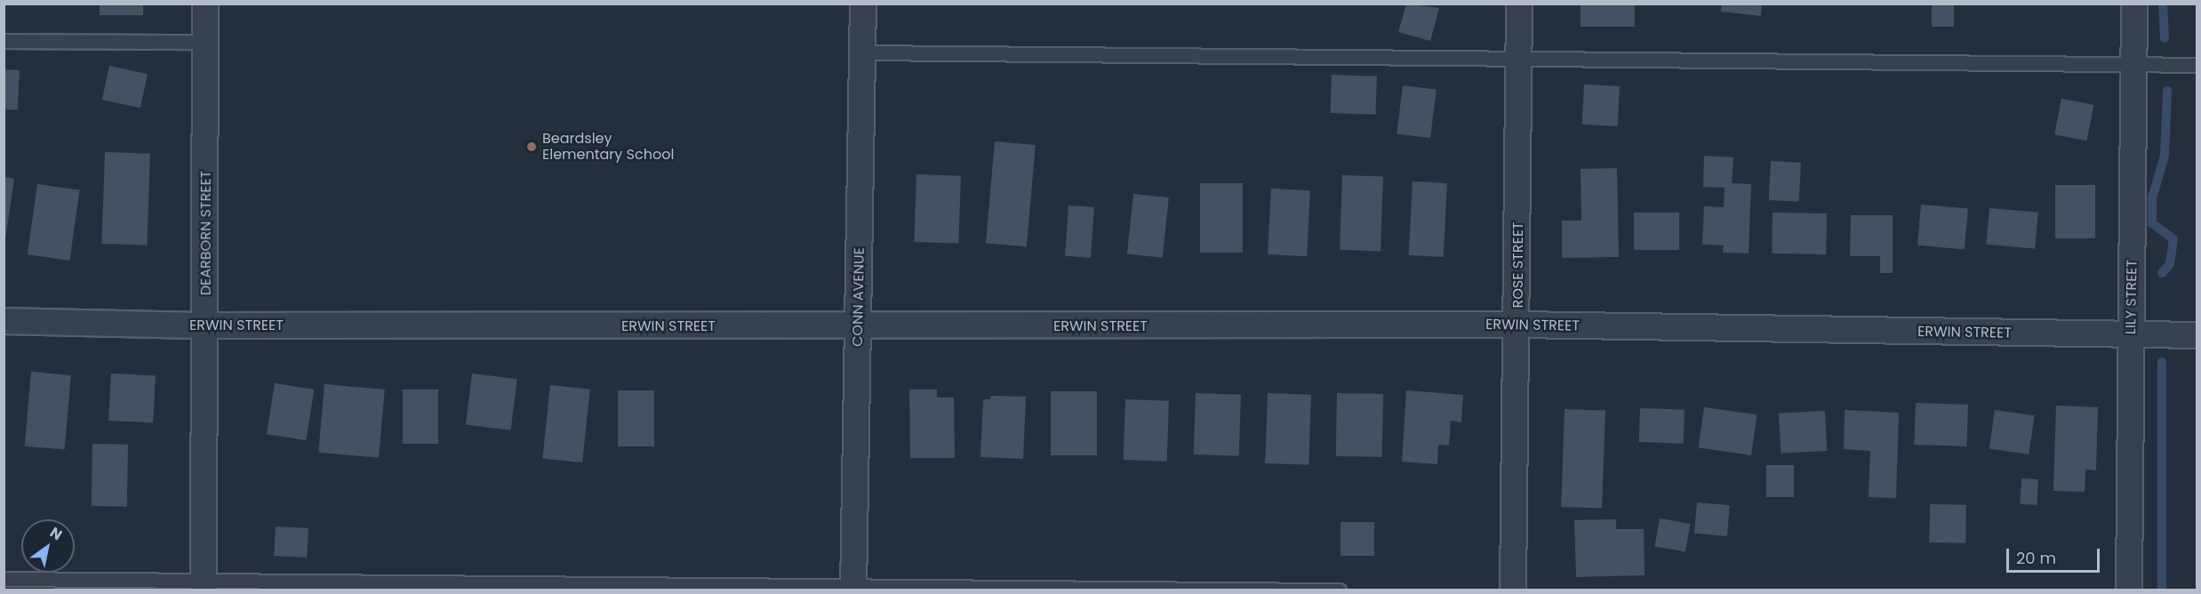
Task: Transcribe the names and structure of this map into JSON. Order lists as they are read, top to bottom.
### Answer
{
  "streets": {
    "street": [
      "DEARBORN STREET",
      "ROSE STREET",
      "CONN AVENUE",
      "LILY STREET",
      "ERWIN STREET"
    ]
  },
  "crossings": [
    ["DEARBORN STREET", "ERWIN STREET"],
    ["ROSE STREET", "ERWIN STREET"],
    ["CONN AVENUE", "ERWIN STREET"],
    ["LILY STREET", "ERWIN STREET"]
  ],
  "places": ["Beardsley Elementary School"],
  "scale_bar": "20 m",
  "north": "top right"
}
